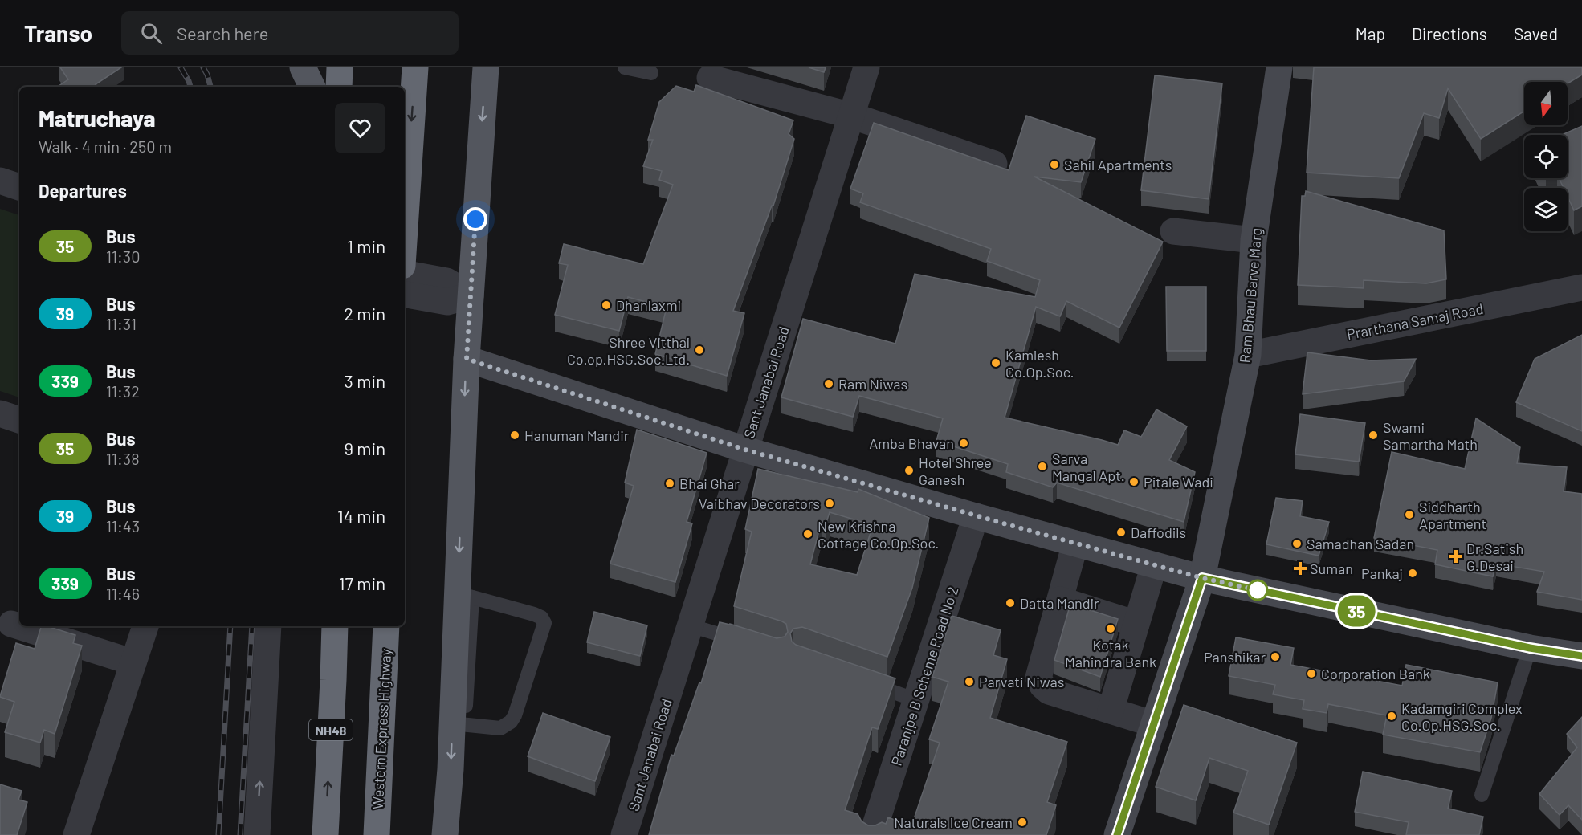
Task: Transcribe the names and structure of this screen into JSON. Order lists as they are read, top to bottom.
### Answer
{
  "streets": {
    "highway": ["Western Express Highway", "NH48"],
    "street": [
      "Ram Bhau Barve Marg",
      "Prarthana Samaj Road",
      "Sant Janabai Road",
      "Paranjpe B Scheme Road No 2"
    ]
  },
  "crossings": [
    ["Ram Bhau Barve Marg", "Prarthana Samaj Road"]
  ],
  "places": {
    "other": [
      "Sahil Apartments",
      "Dhanlaxmi",
      "Shree Vitthal Co.op.HSG.Soc.Ltd.",
      "Kamlesh Co.Op.Soc.",
      "Ram Niwas",
      "Hanuman Mandir",
      "Swami Samartha Math",
      "Amba Bhavan",
      "Sarva Mangal Apt.",
      "Hotel Shree Ganesh",
      "Pitale Wadi",
      "Bhai Ghar",
      "Vaibhav Decorators",
      "Siddharth Apartment",
      "Daffodils",
      "New Krishna Cottage Co.Op.Soc.",
      "Samadhan Sadan",
      "Pankaj",
      "Datta Mandir",
      "Kotak Mahindra Bank",
      "Panshikar",
      "Corporation Bank",
      "Parvati Niwas",
      "Kadamgiri Complex Co.Op.HSG.Soc.",
      "Naturals Ice Cream"
    ],
    "health": ["Dr.Satish G.Desai", "Suman"]
  },
  "lines": ["bus line 35"],
  "north": "bottom",
  "page": {
    "header": "Transo",
    "search": "Search here",
    "nav": ["Map", "Directions", "Saved"],
    "on_map": "35",
    "heading": [
      ["Matruchaya", "Walk · 4 min · 250 m"],
      "Departures"
    ],
    "list": [
      {
        "mark": "35",
        "name": "Bus",
        "note": "11:30",
        "value": "1 min"
      },
      {
        "mark": "39",
        "name": "Bus",
        "note": "11:31",
        "value": "2 min"
      },
      {
        "mark": "339",
        "name": "Bus",
        "note": "11:32",
        "value": "3 min"
      },
      {
        "mark": "35",
        "name": "Bus",
        "note": "11:38",
        "value": "9 min"
      },
      {
        "mark": "39",
        "name": "Bus",
        "note": "11:43",
        "value": "14 min"
      },
      {
        "mark": "339",
        "name": "Bus",
        "note": "11:46",
        "value": "17 min"
      }
    ]
  }
}
